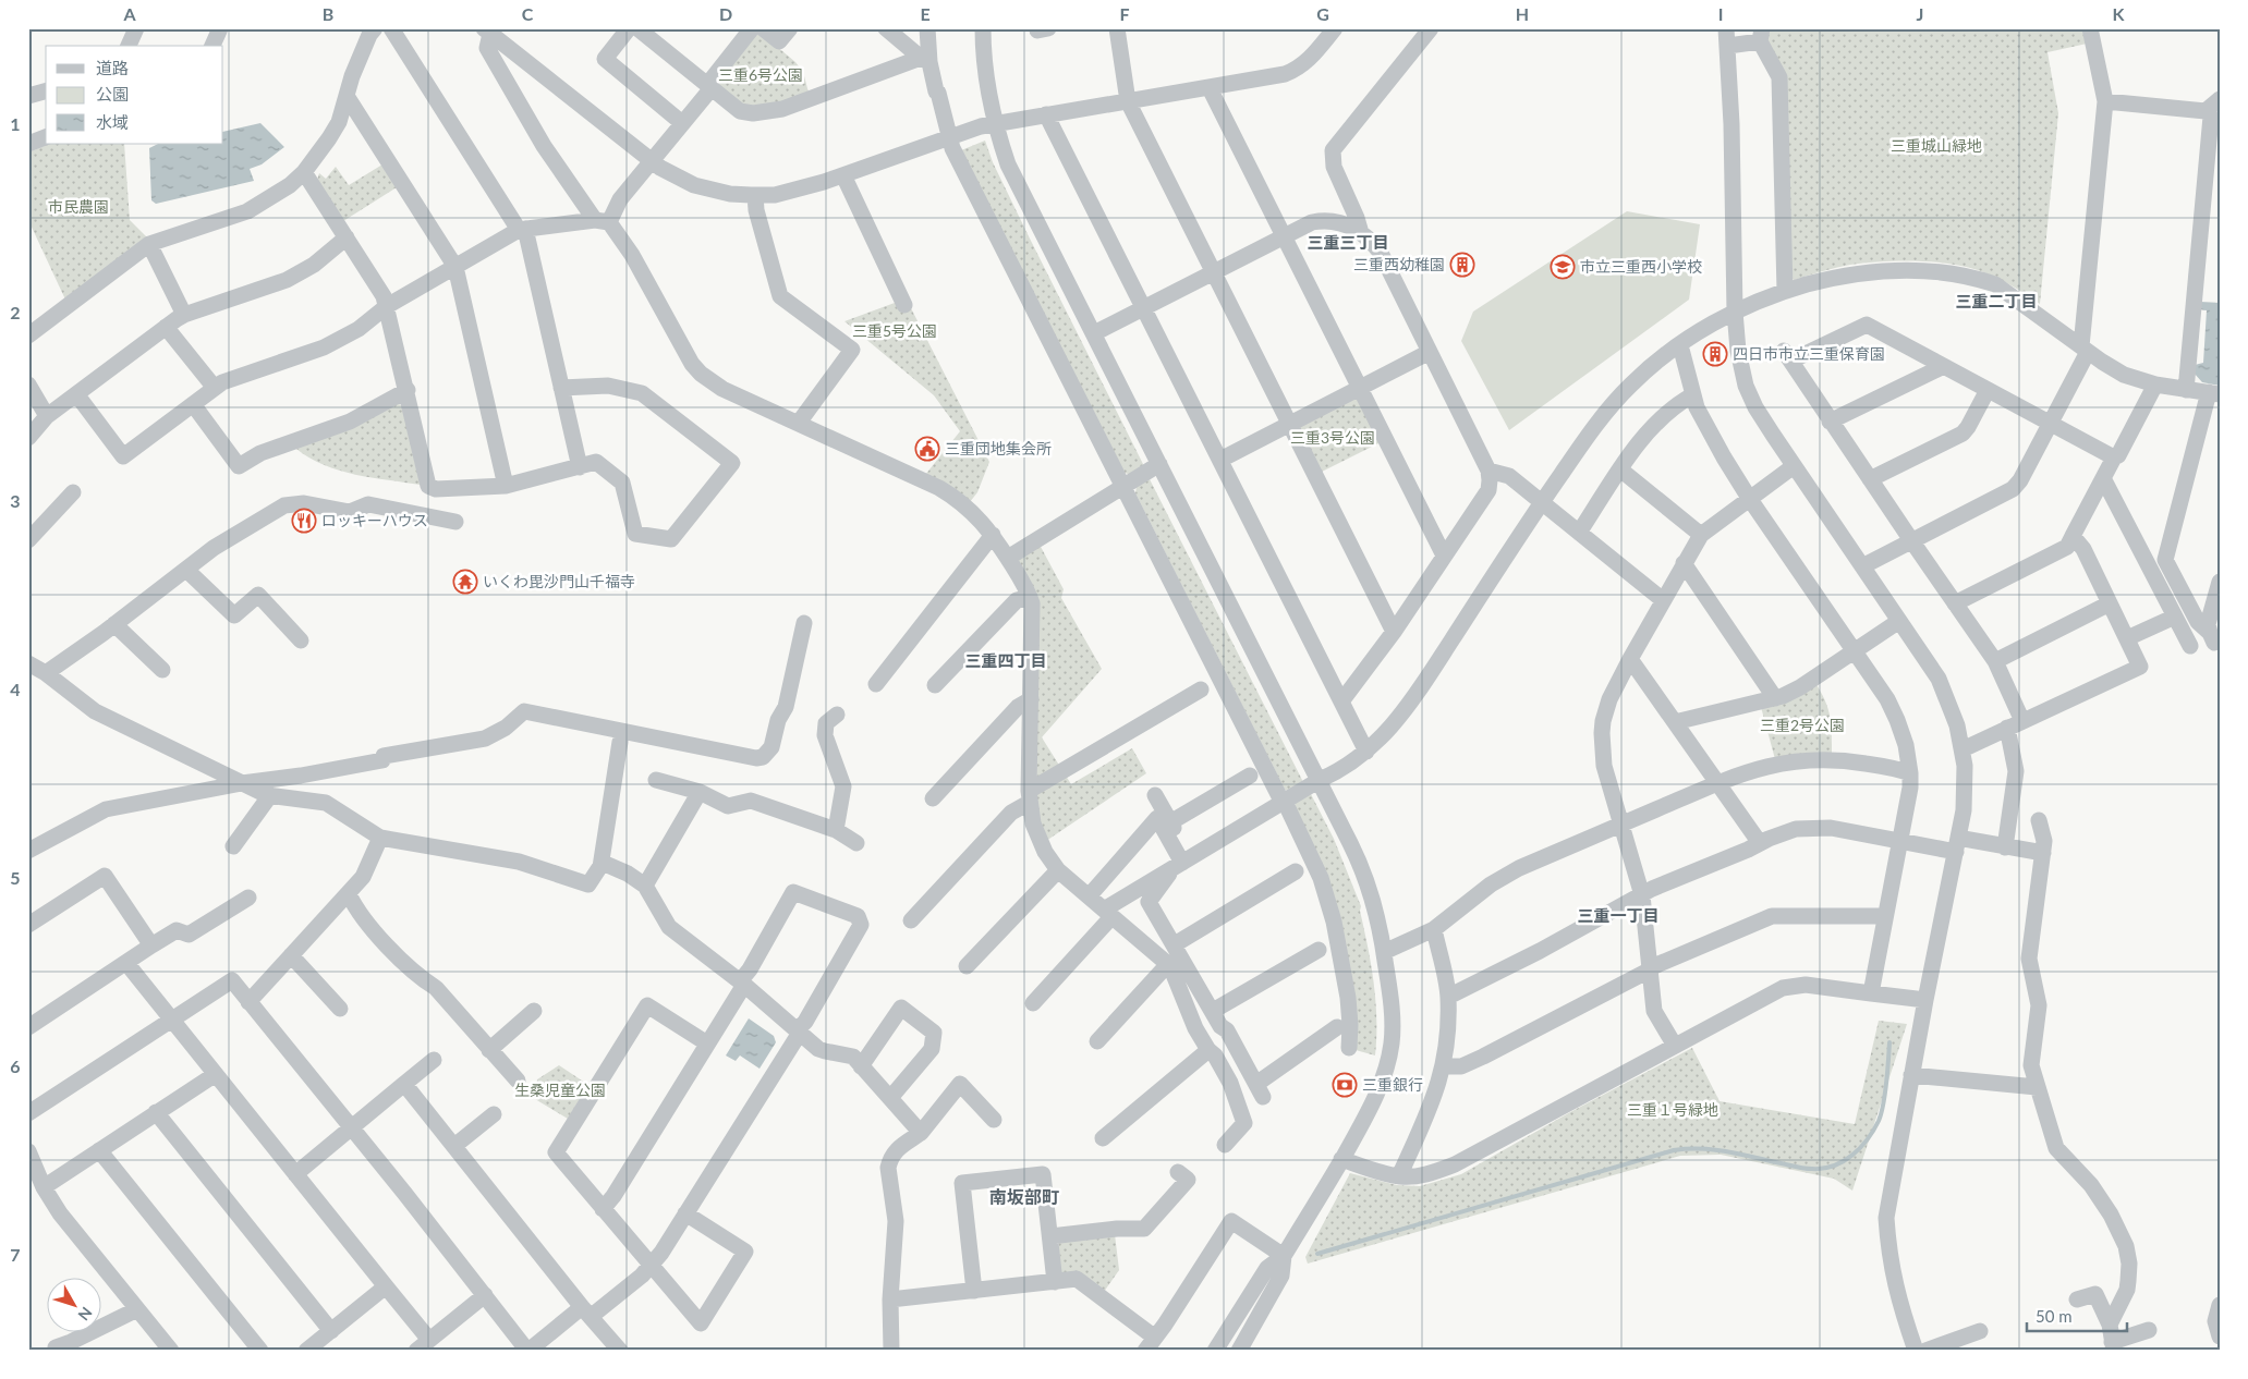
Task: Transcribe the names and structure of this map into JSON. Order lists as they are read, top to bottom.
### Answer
{
  "districts": [
    "三重三丁目",
    "三重二丁目",
    "三重四丁目",
    "三重一丁目",
    "南坂部町"
  ],
  "parks": [
    "三重6号公園",
    "三重城山緑地",
    "市民農園",
    "三重5号公園",
    "三重3号公園",
    "三重2号公園",
    "生桑児童公園",
    "三重１号緑地"
  ],
  "places": {
    "building": ["三重西幼稚園", "四日市市立三重保育園"],
    "school or university": ["市立三重西小学校"],
    "public building": ["三重団地集会所"],
    "restaurant": ["ロッキーハウス"],
    "temple": ["いくわ毘沙門山千福寺"],
    "bank": ["三重銀行"]
  },
  "legend": ["道路", "公園", "水域"],
  "scale_bar": "50 m",
  "north": "bottom right",
  "grid": {
    "columns": [
      "A",
      "B",
      "C",
      "D",
      "E",
      "F",
      "G",
      "H",
      "I",
      "J",
      "K"
    ],
    "rows": [
      "1",
      "2",
      "3",
      "4",
      "5",
      "6",
      "7"
    ]
  }
}
